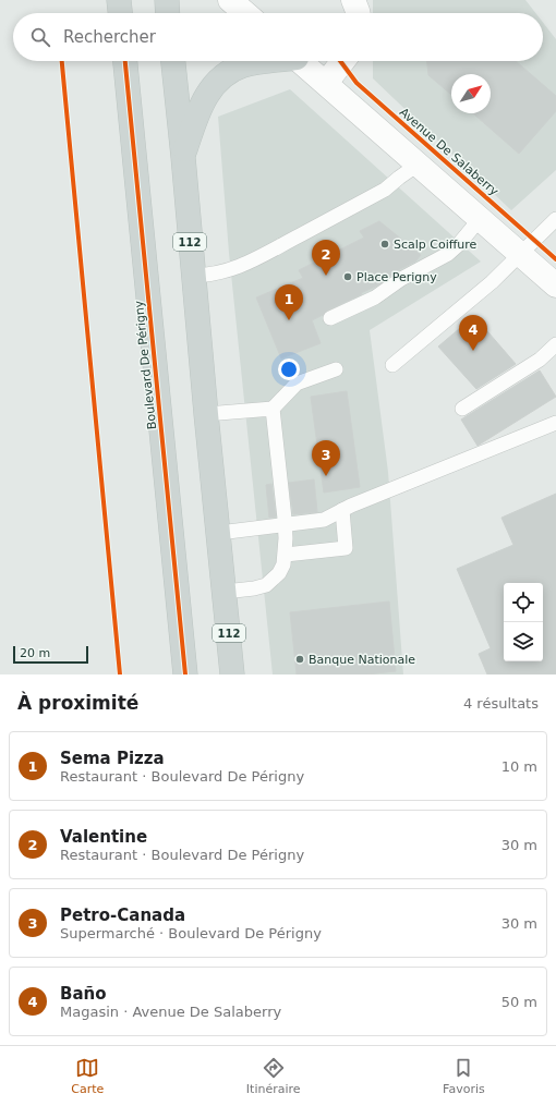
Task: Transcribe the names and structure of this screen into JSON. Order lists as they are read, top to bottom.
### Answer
{
  "streets": {
    "main road": ["112", "Boulevard De Périgny"],
    "cycle path": ["Avenue De Salaberry"]
  },
  "places": ["Scalp Coiffure", "Place Perigny", "Banque Nationale"],
  "scale_bar": "20 m",
  "north": "top right",
  "page": {
    "search": "Rechercher",
    "pins": [
      "2",
      "1",
      "4",
      "3"
    ],
    "scale": "20 m",
    "heading": ["À proximité", "4 résultats"],
    "list": [
      {
        "mark": "1",
        "name": "Sema Pizza",
        "note": "Restaurant · Boulevard De Périgny",
        "value": "10 m"
      },
      {
        "mark": "2",
        "name": "Valentine",
        "note": "Restaurant · Boulevard De Périgny",
        "value": "30 m"
      },
      {
        "mark": "3",
        "name": "Petro-Canada",
        "note": "Supermarché · Boulevard De Périgny",
        "value": "30 m"
      },
      {
        "mark": "4",
        "name": "Baño",
        "note": "Magasin · Avenue De Salaberry",
        "value": "50 m"
      }
    ],
    "nav": ["Carte", "Itinéraire", "Favoris"]
  }
}
